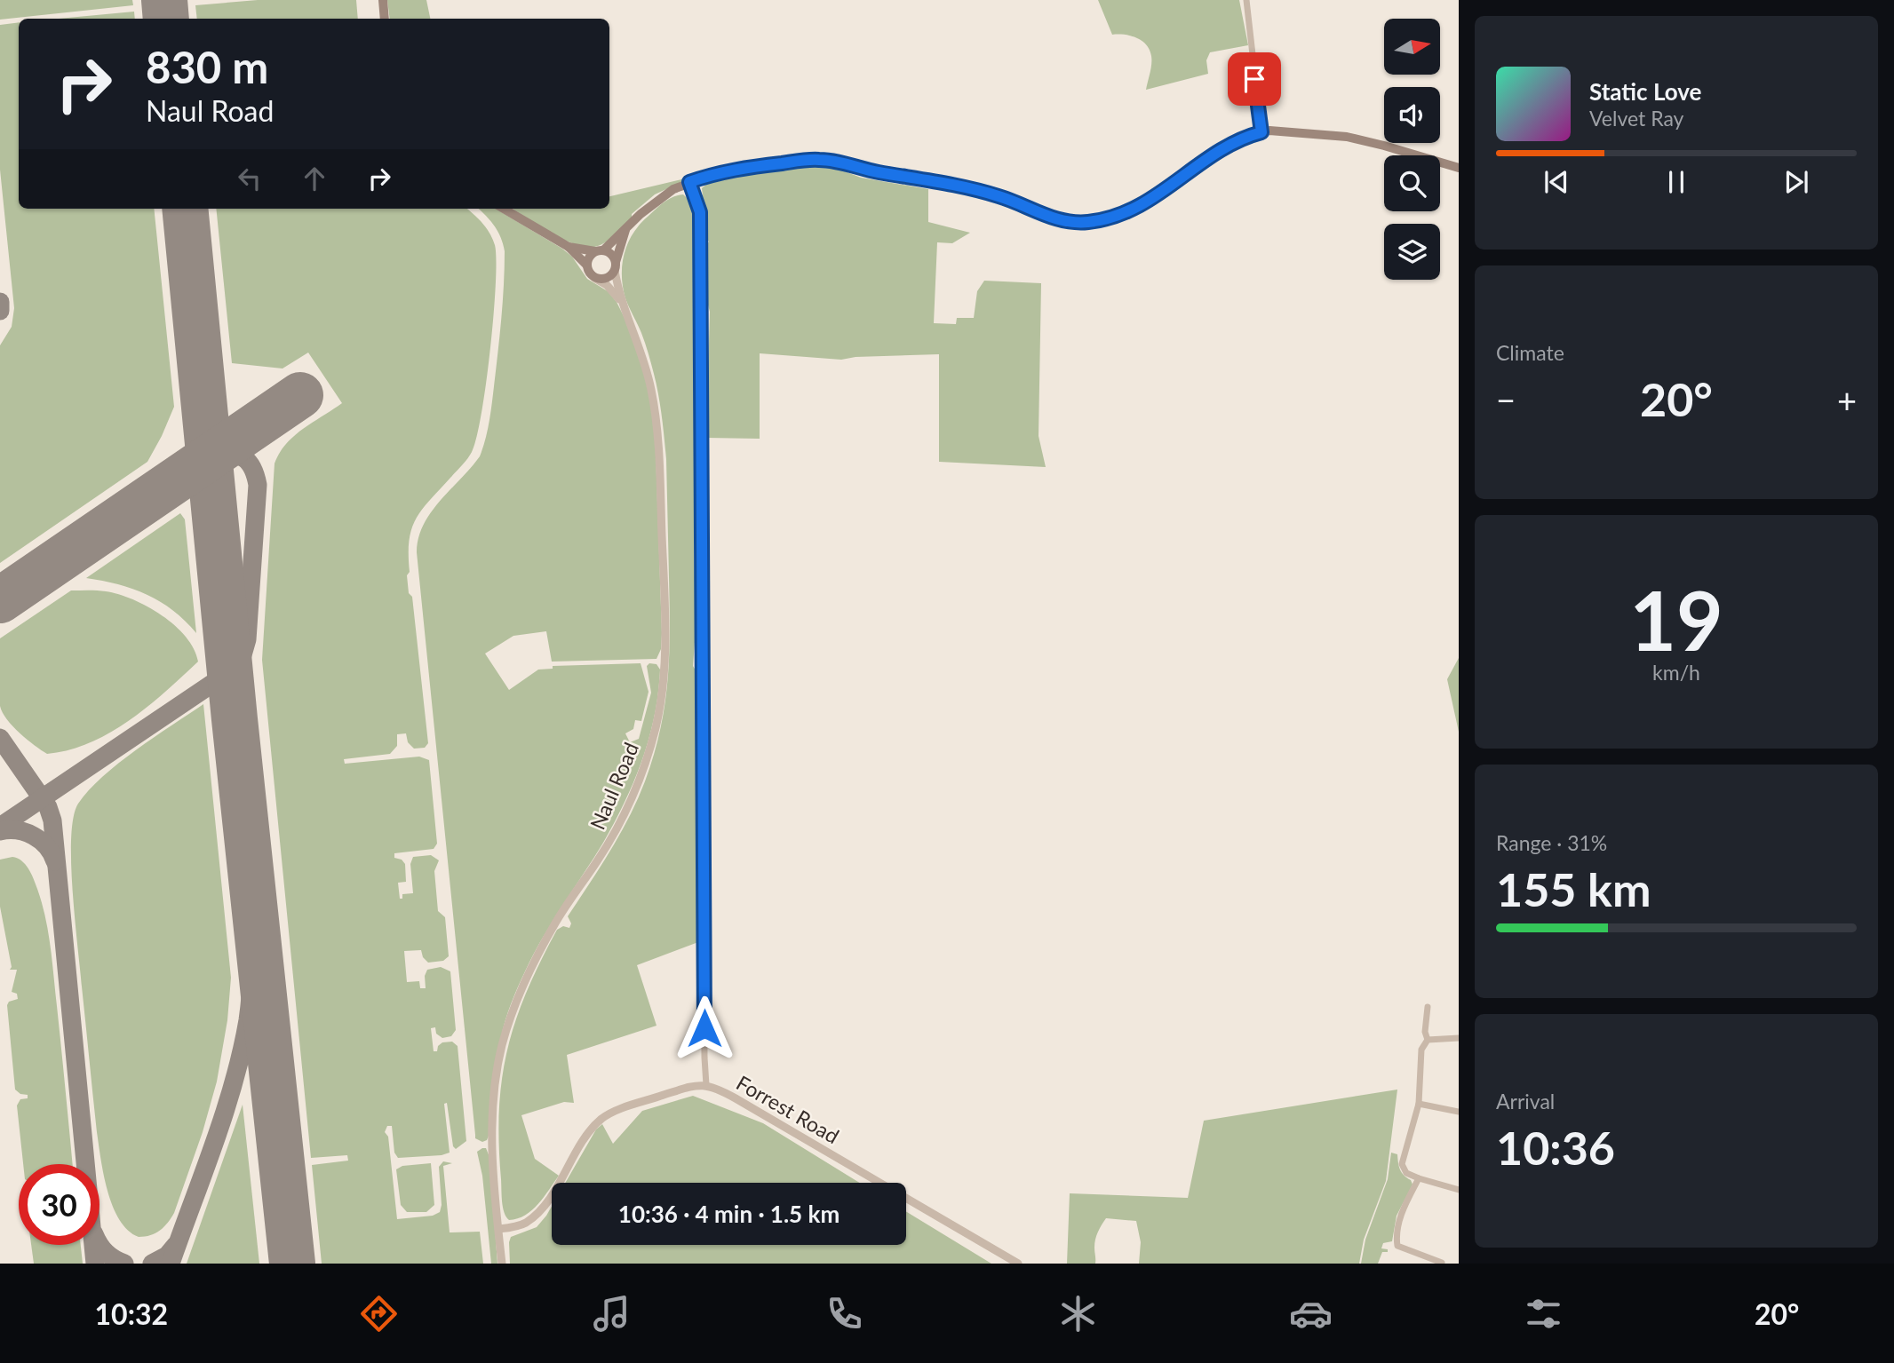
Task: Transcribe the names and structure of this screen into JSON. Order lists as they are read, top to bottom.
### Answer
{
  "streets": {
    "main road": ["Naul Road"],
    "street": ["Forrest Road"]
  },
  "crossings": [
    ["Naul Road", "Forrest Road"]
  ],
  "north": "right",
  "page": {
    "turn": ["830 m", "Naul Road"],
    "song": ["Static Love", "Velvet Ray"],
    "tile": [
      "Climate",
      ["19", "km/h"],
      ["Range · 31%", "155 km"],
      ["Arrival", "10:36"]
    ],
    "heat": ["−", "20°", "+"],
    "limit": "30",
    "trip": "10:36 · 4 min · 1.5 km",
    "tabs": ["10:32", "20°"]
  }
}
